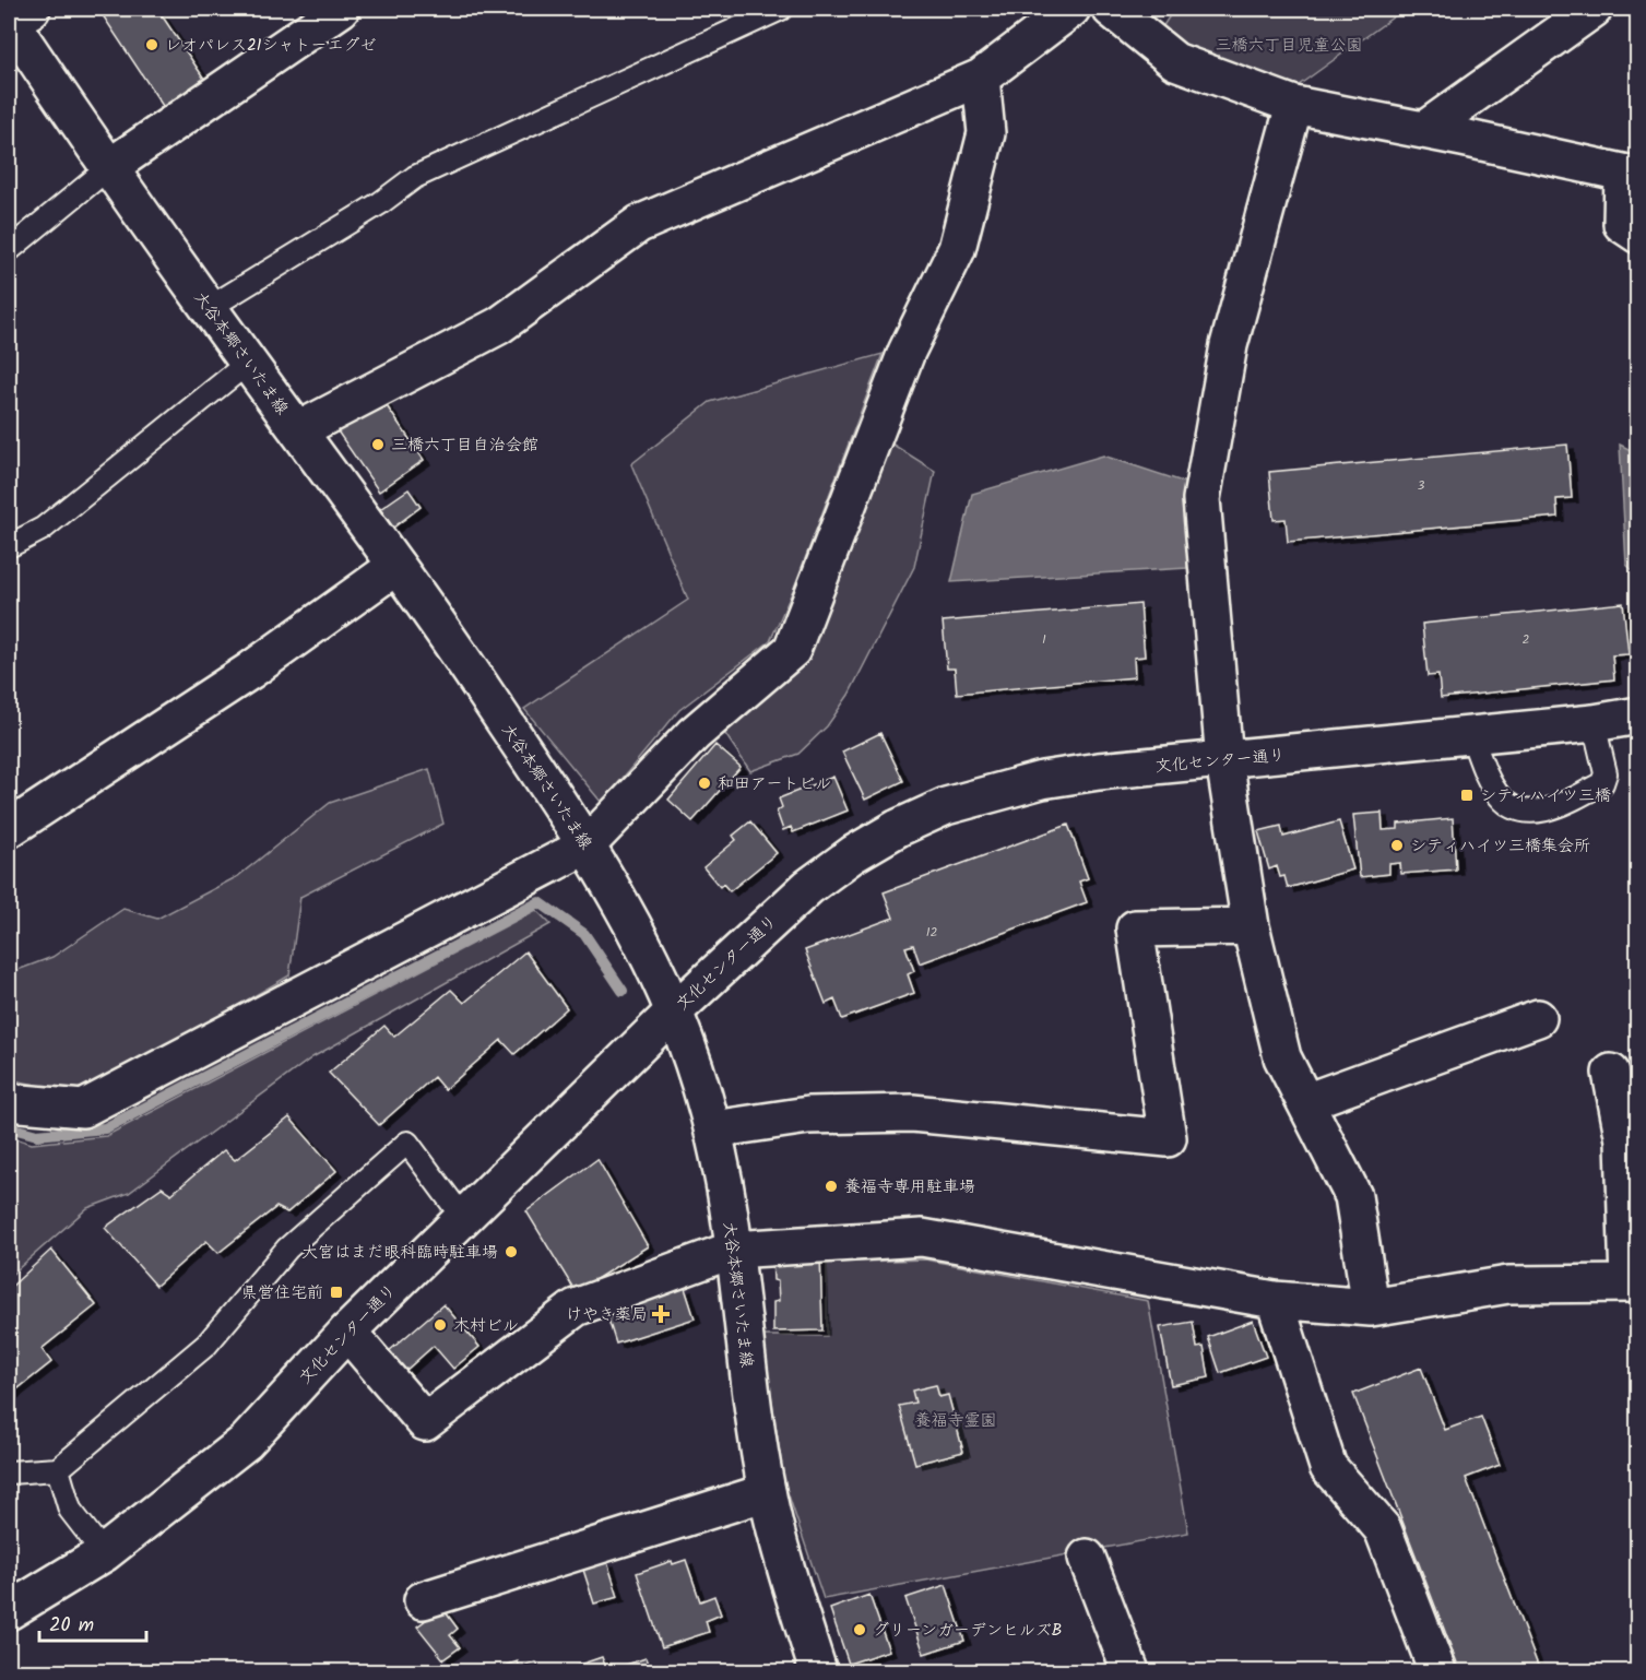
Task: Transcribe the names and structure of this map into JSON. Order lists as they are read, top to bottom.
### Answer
{
  "streets": {
    "street": ["大谷本郷さいたま線", "文化センター通り"]
  },
  "crossings": [
    ["大谷本郷さいたま線", "文化センター通り"]
  ],
  "parks": ["三橋六丁目児童公園", "養福寺霊園"],
  "places": {
    "other": [
      "レオパレス21シャトーエグゼ",
      "三橋六丁目自治会館",
      "和田アートビル",
      "シティハイツ三橋集会所",
      "養福寺専用駐車場",
      "大宮はまだ眼科臨時駐車場",
      "木村ビル",
      "グリーンガーデンヒルズB"
    ],
    "transit": ["シティハイツ三橋", "県営住宅前"],
    "health": ["けやき薬局"]
  },
  "house_numbers": [
    "3",
    "1",
    "2",
    "12"
  ],
  "scale_bar": "20 m"
}
